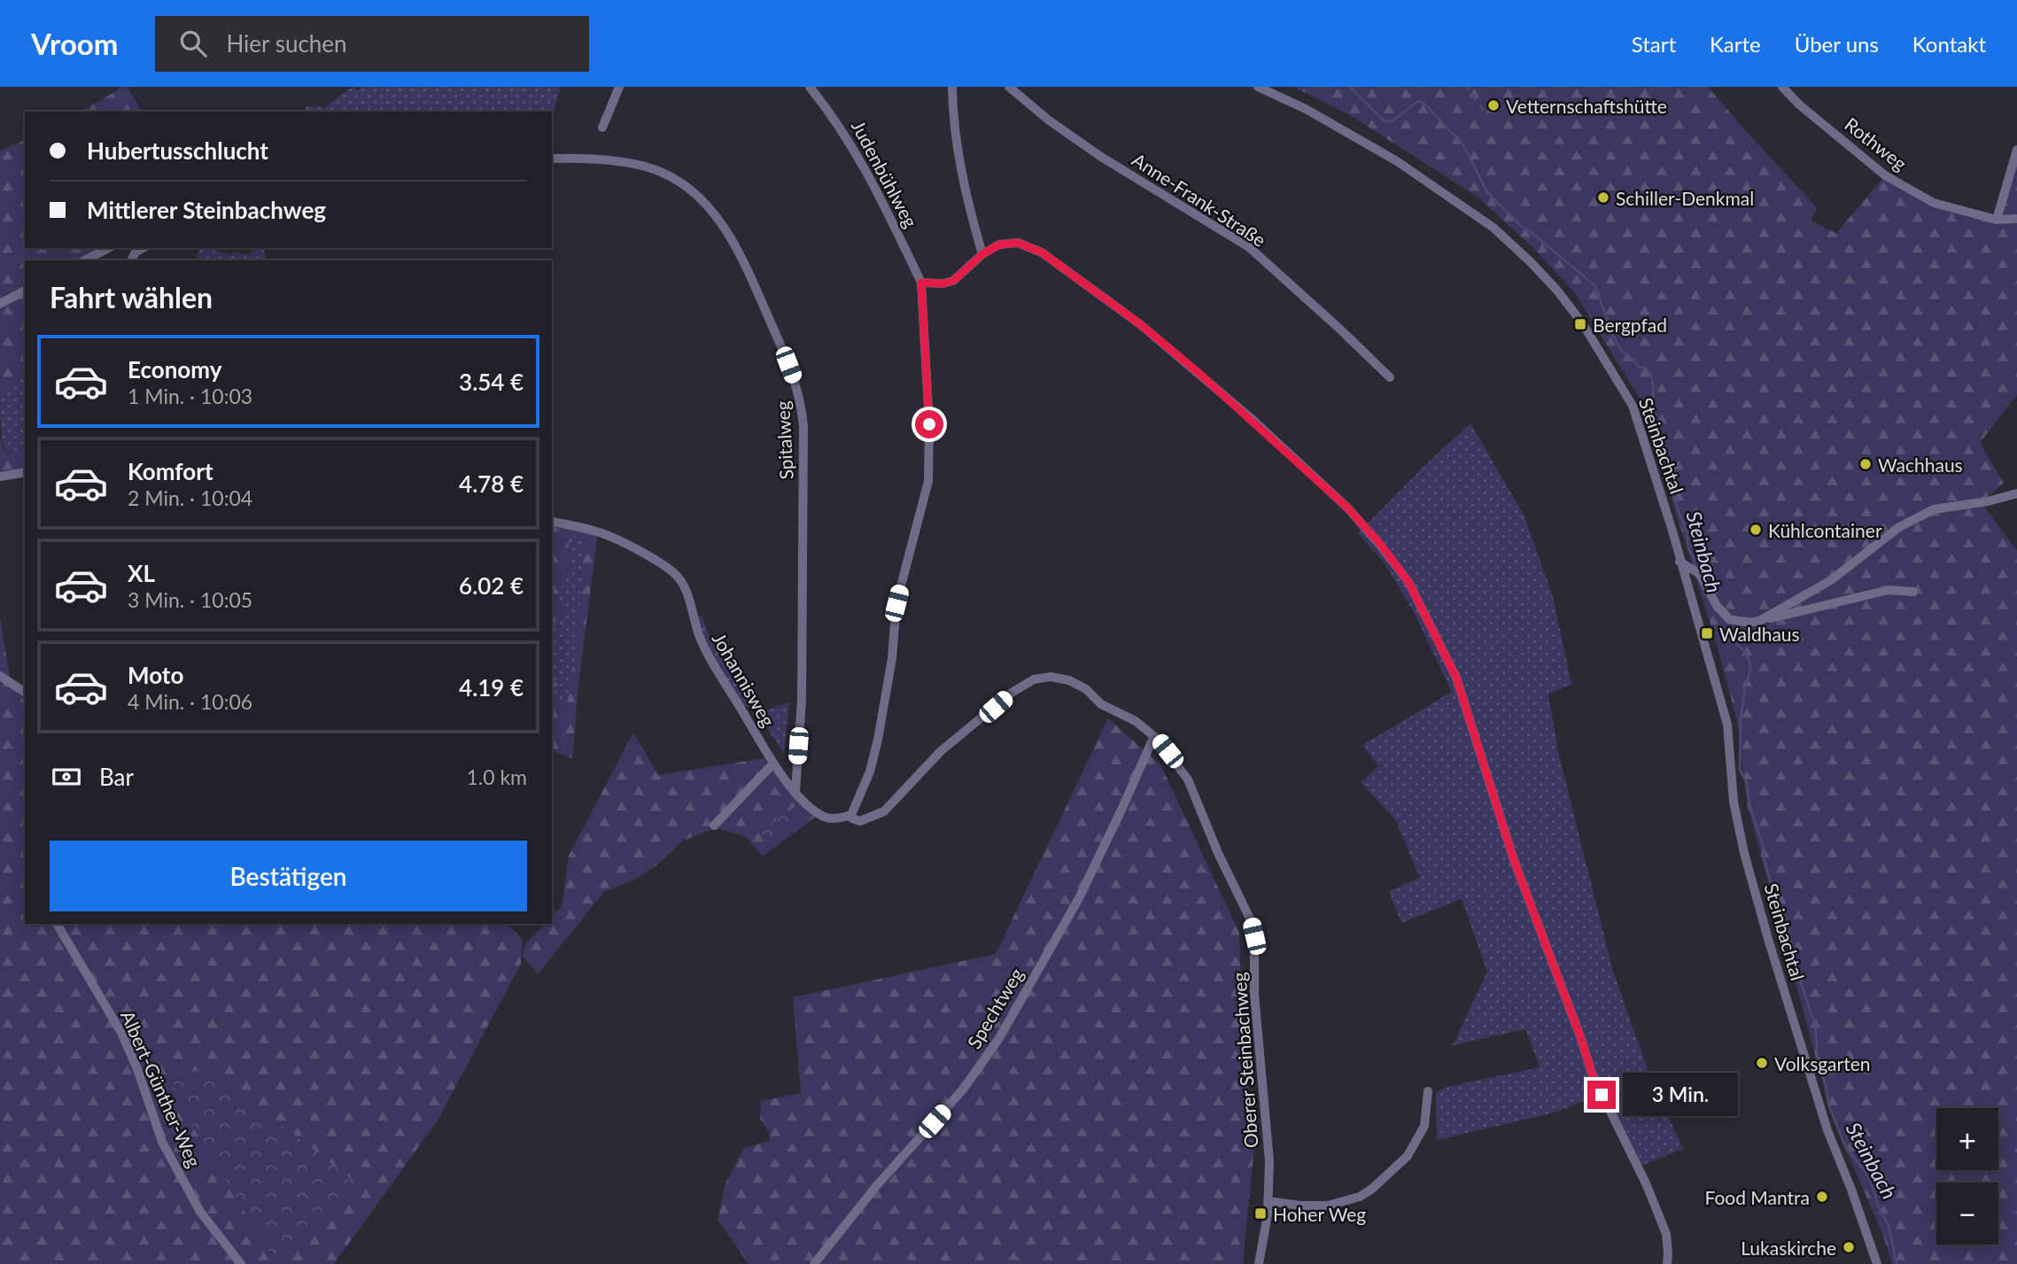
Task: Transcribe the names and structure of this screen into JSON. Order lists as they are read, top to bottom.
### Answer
{
  "streets": {
    "street": [
      "Rothweg",
      "Judenbühlweg",
      "Anne-Frank-Straße",
      "Spitalweg",
      "Steinbachtal",
      "Johannisweg",
      "Spechtweg",
      "Oberer Steinbachweg",
      "Albert-Günther-Weg"
    ]
  },
  "crossings": [
    ["Spitalweg", "Johannisweg"],
    ["Johannisweg", "Oberer Steinbachweg"],
    ["Spechtweg", "Oberer Steinbachweg"]
  ],
  "water": ["Steinbach"],
  "places": {
    "other": [
      "Vetternschaftshütte",
      "Schiller-Denkmal",
      "Wachhaus",
      "Kühlcontainer",
      "Volksgarten",
      "Food Mantra",
      "Lukaskirche"
    ],
    "transit": ["Bergpfad", "Waldhaus", "Hoher Weg"]
  },
  "page": {
    "header": "Vroom",
    "search": "Hier suchen",
    "nav": [
      "Start",
      "Karte",
      "Über uns",
      "Kontakt"
    ],
    "banner": ["Hubertusschlucht", "Mittlerer Steinbachweg"],
    "heading": "Fahrt wählen",
    "list": [
      {
        "name": "Economy",
        "note": "1 Min. · 10:03",
        "value": "3.54 €"
      },
      {
        "name": "Komfort",
        "note": "2 Min. · 10:04",
        "value": "4.78 €"
      },
      {
        "name": "XL",
        "note": "3 Min. · 10:05",
        "value": "6.02 €"
      },
      {
        "name": "Moto",
        "note": "4 Min. · 10:06",
        "value": "4.19 €"
      }
    ],
    "pay": ["Bar", "1.0 km"],
    "buttons": "Bestätigen",
    "bubble": "3 Min.",
    "map_buttons": ["+", "−"]
  }
}
